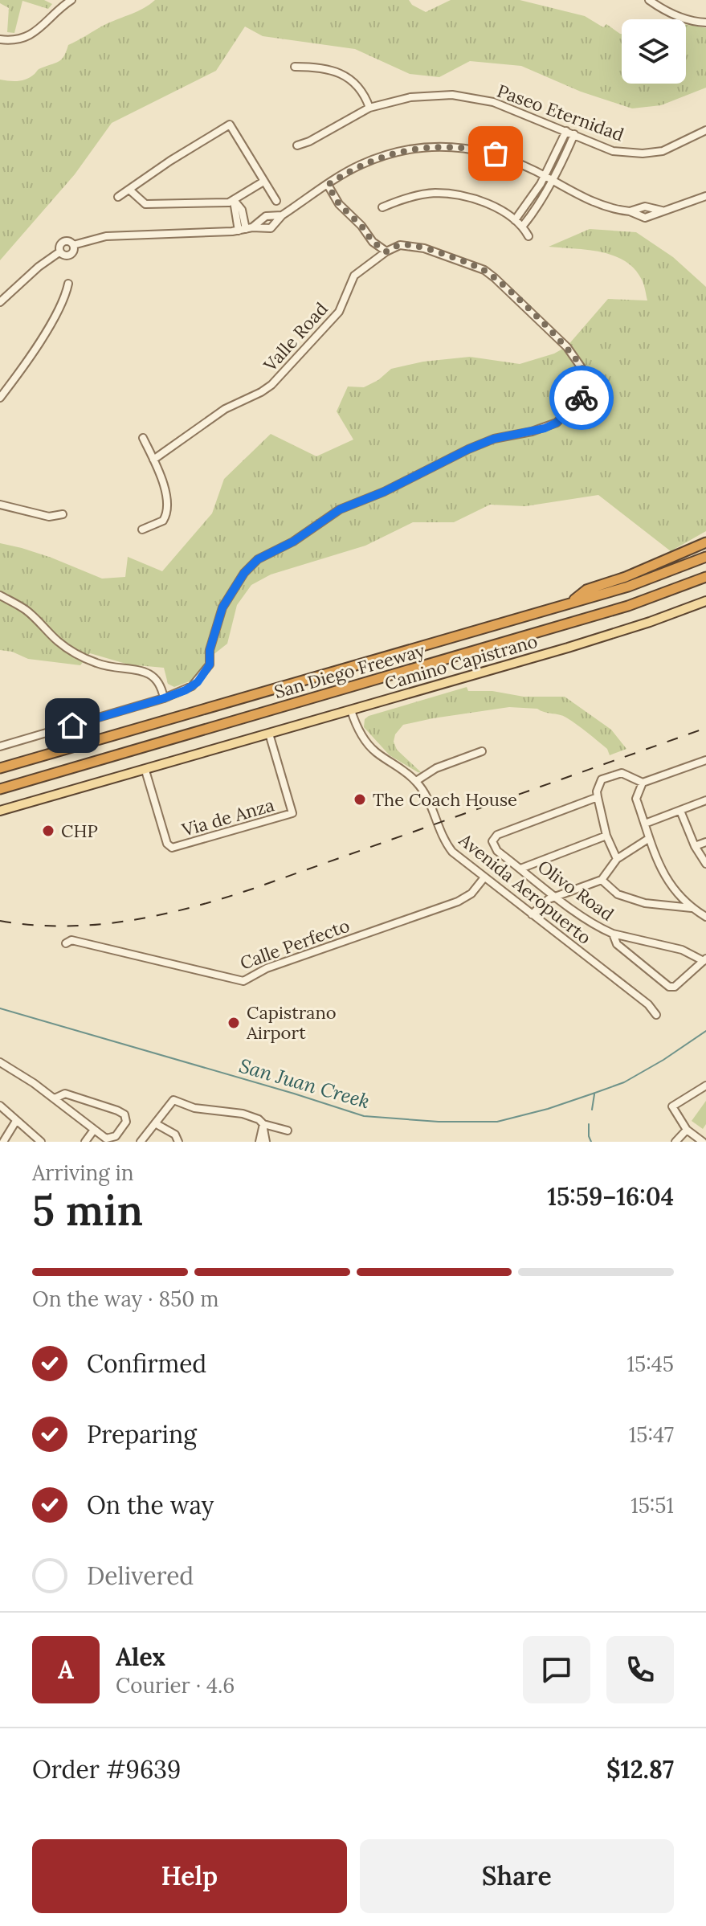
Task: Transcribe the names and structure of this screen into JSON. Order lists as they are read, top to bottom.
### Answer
{
  "streets": {
    "highway": ["San Diego Freeway"],
    "main road": ["Camino Capistrano"],
    "street": [
      "Paseo Eternidad",
      "Valle Road",
      "Via de Anza",
      "Avenida Aeropuerto",
      "Olivo Road",
      "Calle Perfecto"
    ]
  },
  "crossings": [
    ["Camino Capistrano", "Via de Anza"],
    ["Camino Capistrano", "Avenida Aeropuerto"],
    ["Avenida Aeropuerto", "Calle Perfecto"]
  ],
  "water": ["San Juan Creek"],
  "places": ["The Coach House", "CHP", "Capistrano Airport"],
  "page": {
    "heading": ["5 min", "Arriving in", "15:59–16:04"],
    "panel": [
      "Alex",
      "Courier · 4.6",
      "Order #9639",
      "$12.87"
    ],
    "bar": "On the way · 850 m",
    "list": [
      ["Confirmed", "15:45"],
      ["Preparing", "15:47"],
      ["On the way", "15:51"],
      "Delivered"
    ],
    "round": "A",
    "buttons": ["Help", "Share"]
  }
}
